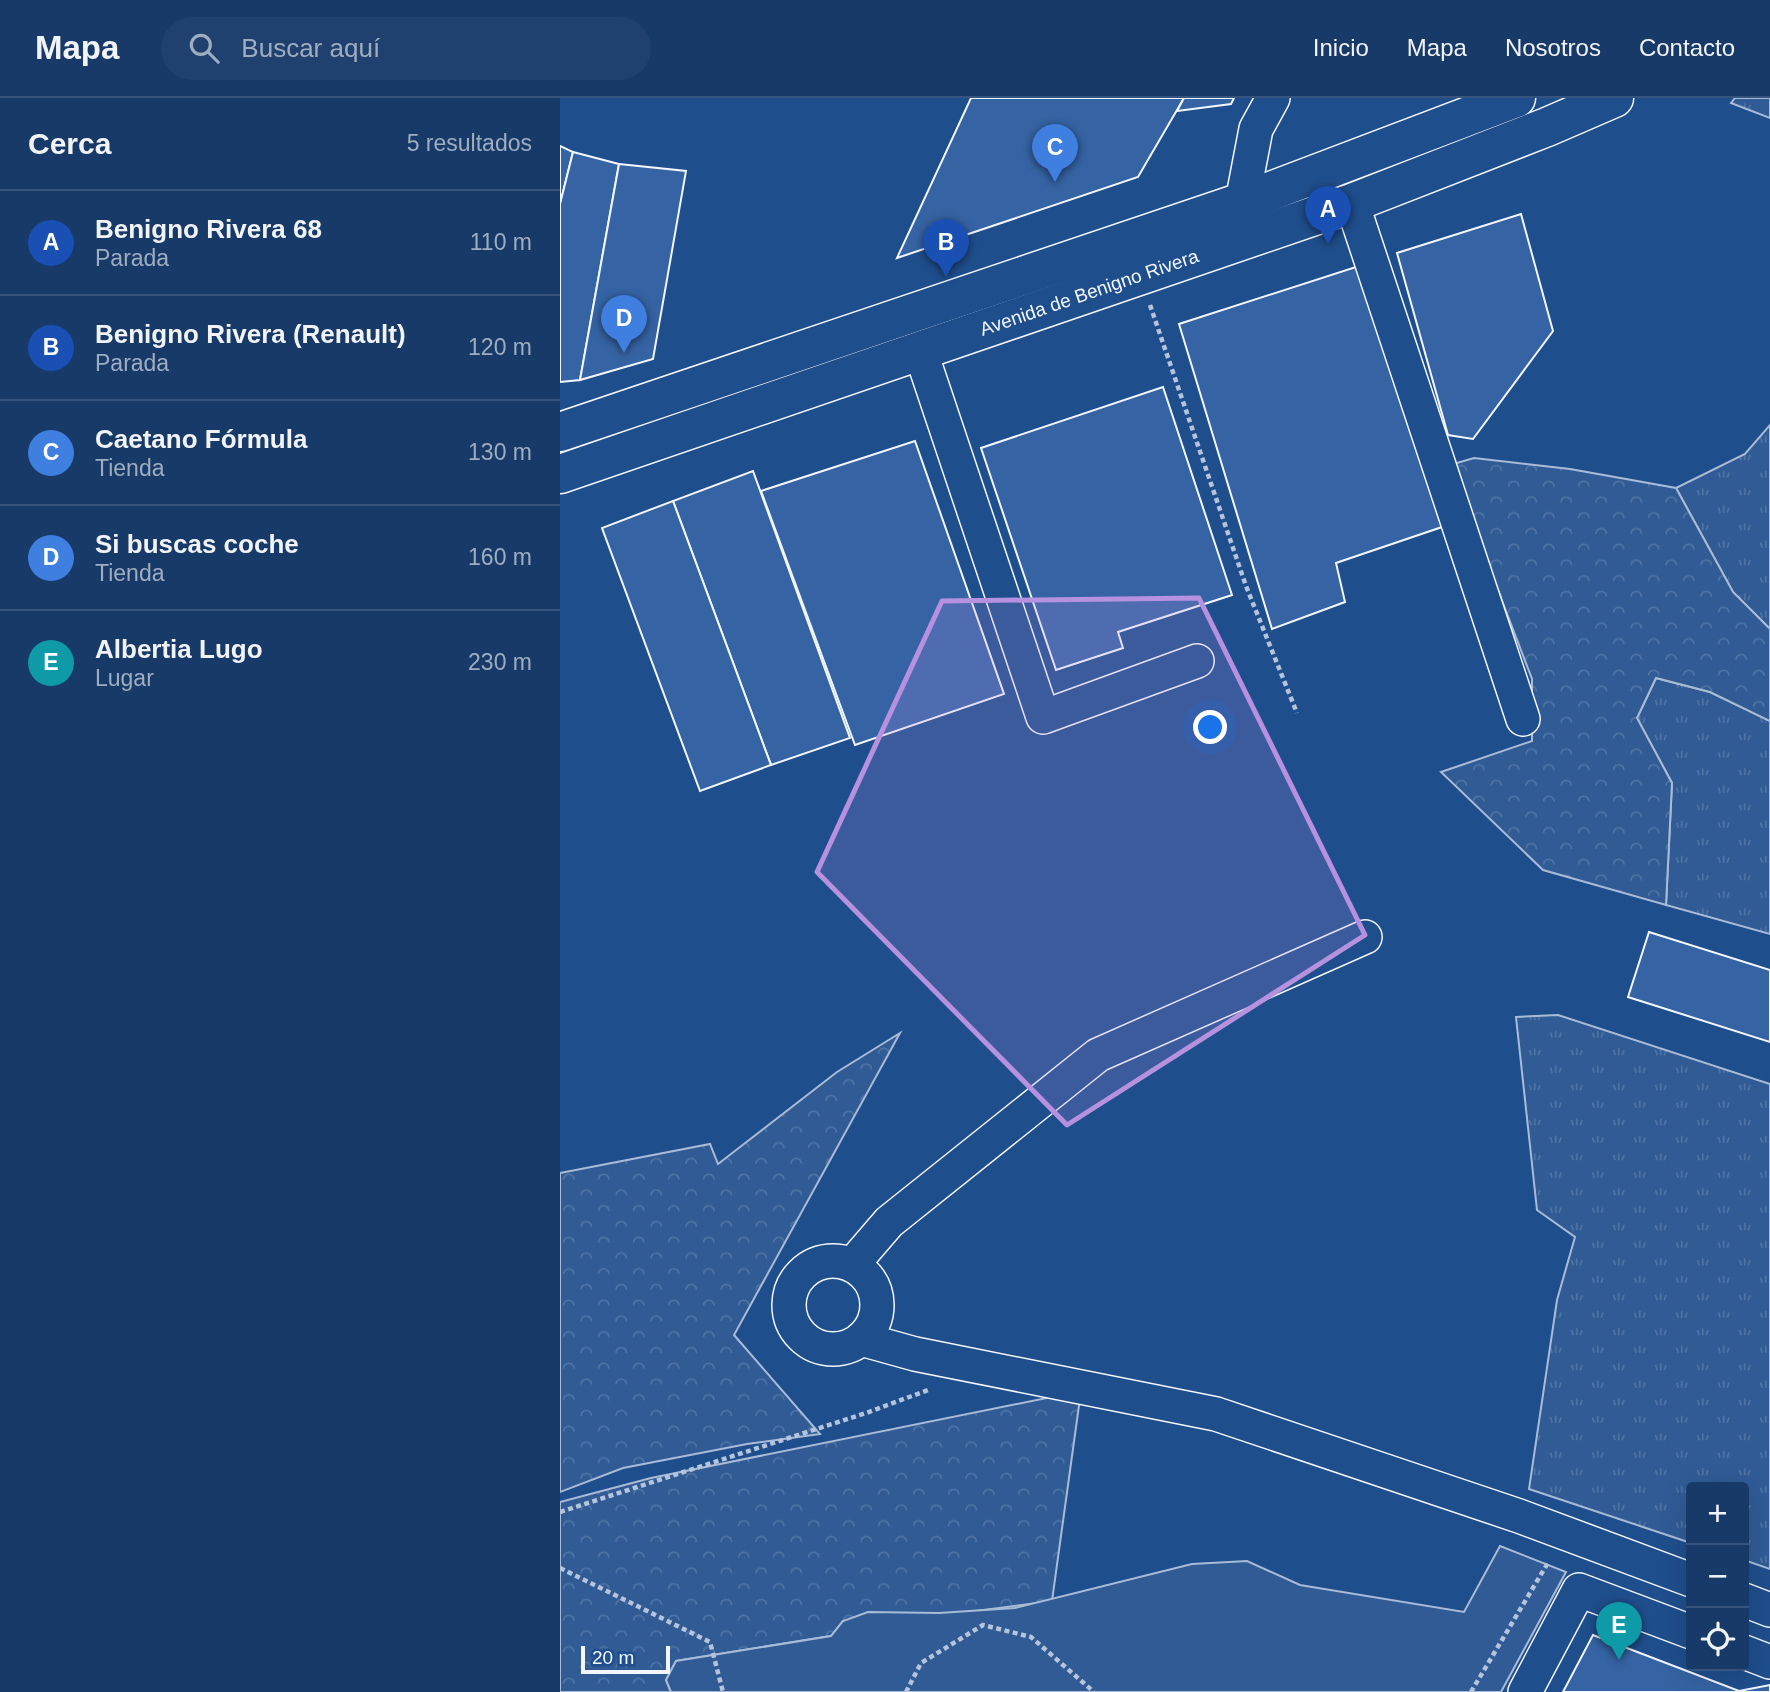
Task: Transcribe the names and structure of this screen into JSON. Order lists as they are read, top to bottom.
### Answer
{
  "streets": {
    "main road": ["Avenida de Benigno Rivera"]
  },
  "scale_bar": "20 m",
  "page": {
    "header": "Mapa",
    "search": "Buscar aquí",
    "nav": [
      "Inicio",
      "Mapa",
      "Nosotros",
      "Contacto"
    ],
    "heading": ["Cerca", "5 resultados"],
    "pins": [
      "C",
      "A",
      "B",
      "D",
      "E"
    ],
    "list": [
      {
        "mark": "A",
        "name": "Benigno Rivera 68",
        "note": "Parada",
        "value": "110 m"
      },
      {
        "mark": "B",
        "name": "Benigno Rivera (Renault)",
        "note": "Parada",
        "value": "120 m"
      },
      {
        "mark": "C",
        "name": "Caetano Fórmula",
        "note": "Tienda",
        "value": "130 m"
      },
      {
        "mark": "D",
        "name": "Si buscas coche",
        "note": "Tienda",
        "value": "160 m"
      },
      {
        "mark": "E",
        "name": "Albertia Lugo",
        "note": "Lugar",
        "value": "230 m"
      }
    ],
    "map_buttons": ["+", "−"],
    "scale": "20 m"
  }
}
